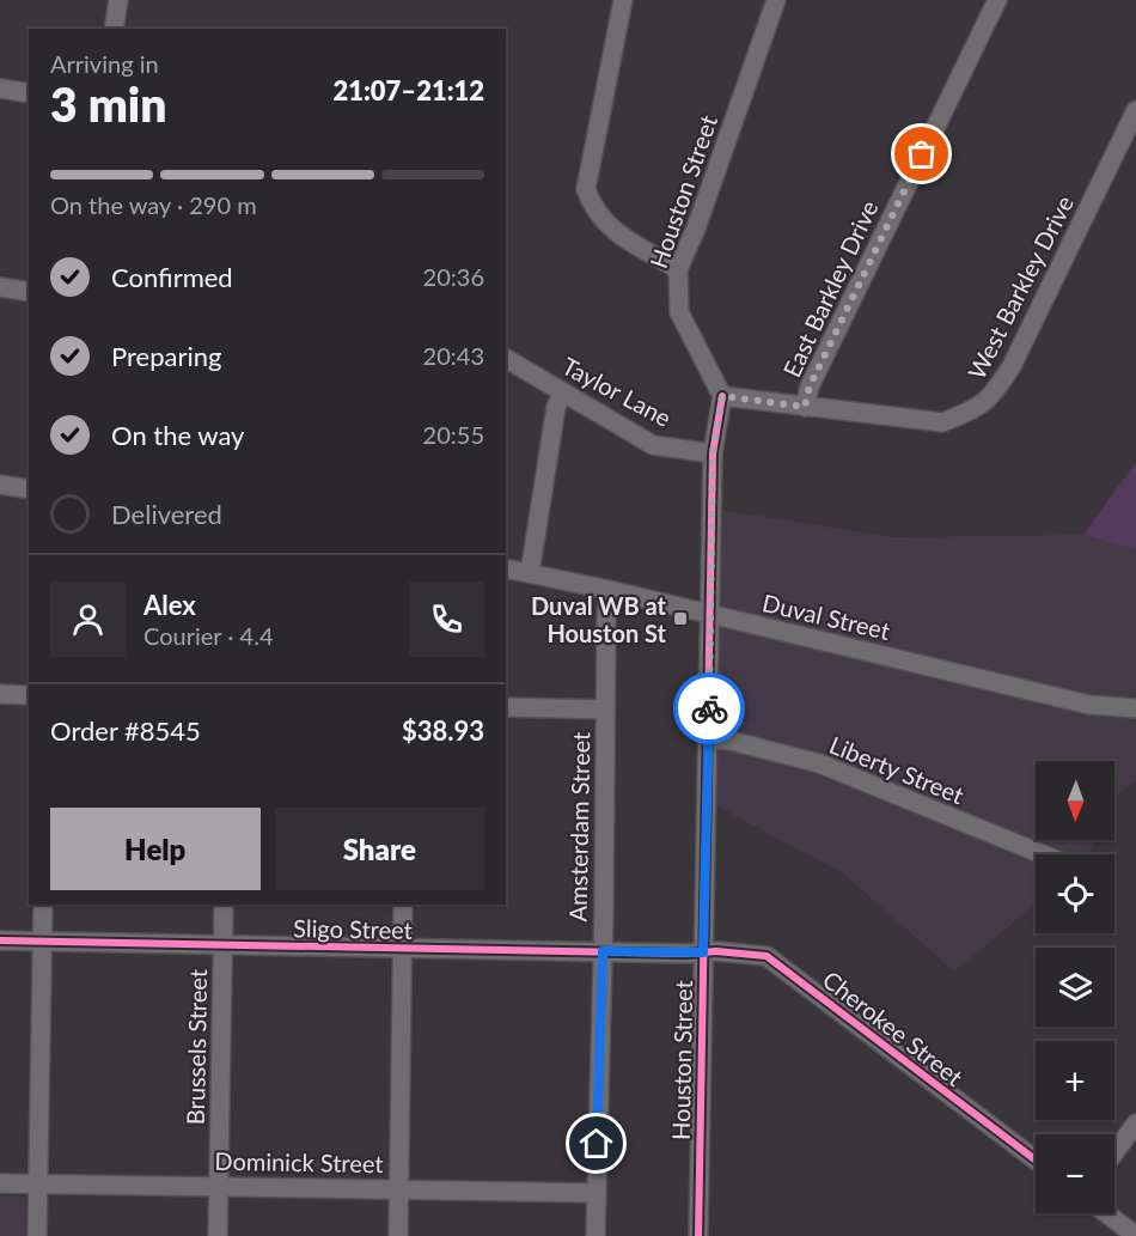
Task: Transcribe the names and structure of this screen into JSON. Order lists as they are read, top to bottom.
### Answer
{
  "streets": {
    "street": [
      "Houston Street",
      "West Barkley Drive",
      "East Barkley Drive",
      "Taylor Lane",
      "Duval Street",
      "Liberty Street",
      "Amsterdam Street",
      "Sligo Street",
      "Cherokee Street",
      "Brussels Street",
      "Dominick Street"
    ]
  },
  "crossings": [
    ["Houston Street", "West Barkley Drive"],
    ["Houston Street", "Taylor Lane"],
    ["Houston Street", "Duval Street"],
    ["Houston Street", "Liberty Street"],
    ["Houston Street", "Sligo Street"],
    ["Houston Street", "Cherokee Street"],
    ["West Barkley Drive", "East Barkley Drive"],
    ["Duval Street", "Amsterdam Street"],
    ["Amsterdam Street", "Sligo Street"],
    ["Amsterdam Street", "Dominick Street"],
    ["Sligo Street", "Cherokee Street"],
    ["Sligo Street", "Brussels Street"],
    ["Brussels Street", "Dominick Street"]
  ],
  "places": {
    "transit": ["Duval WB at Houston St"]
  },
  "north": "bottom",
  "page": {
    "heading": ["3 min", "Arriving in", "21:07–21:12"],
    "panel": [
      "Alex",
      "Courier · 4.4",
      "Order #8545",
      "$38.93"
    ],
    "bar": "On the way · 290 m",
    "list": [
      ["Confirmed", "20:36"],
      ["Preparing", "20:43"],
      ["On the way", "20:55"],
      "Delivered"
    ],
    "map_buttons": ["+", "−"],
    "buttons": ["Help", "Share"]
  }
}
